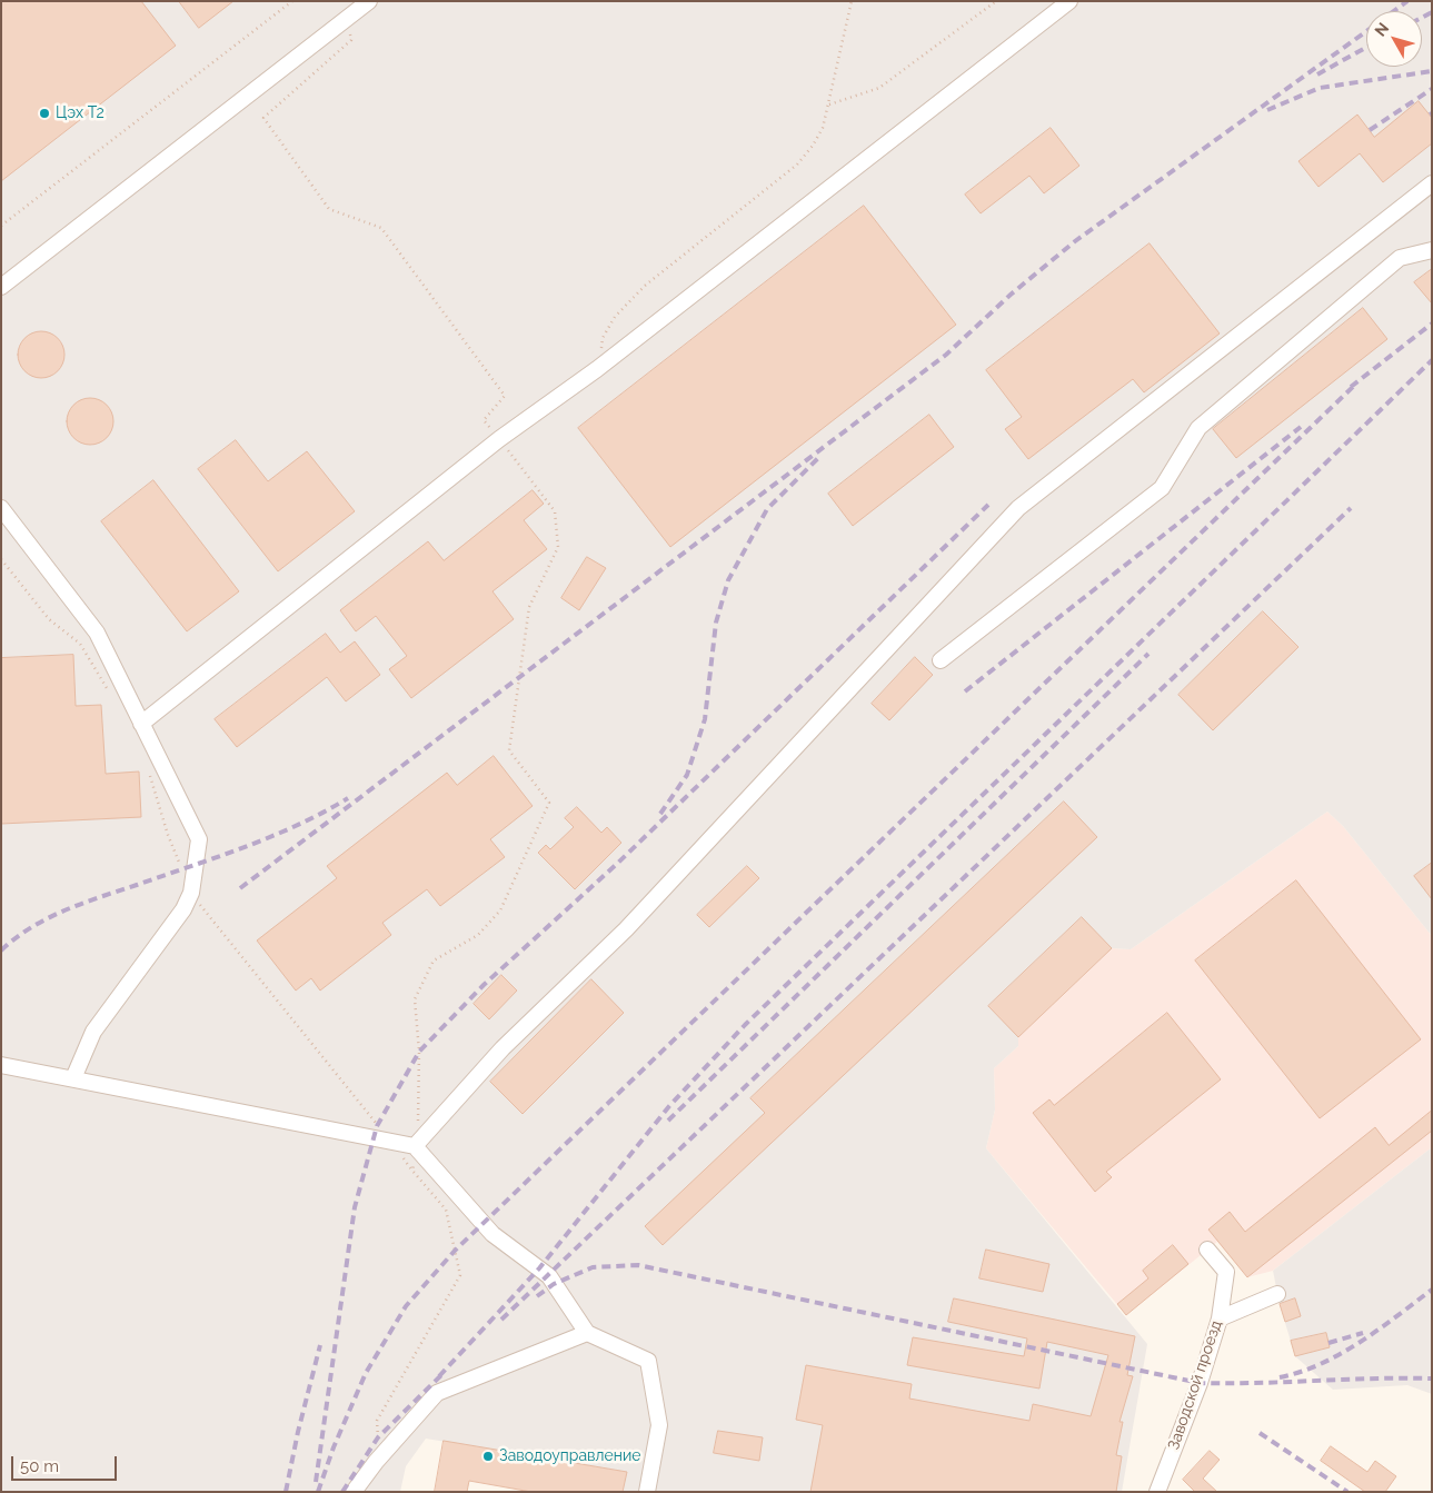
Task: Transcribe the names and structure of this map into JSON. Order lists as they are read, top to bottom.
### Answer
{
  "streets": {
    "street": ["Заводской проезд"]
  },
  "places": ["Цэх Т2", "Заводоуправление"],
  "scale_bar": "50 m",
  "north": "top left"
}
